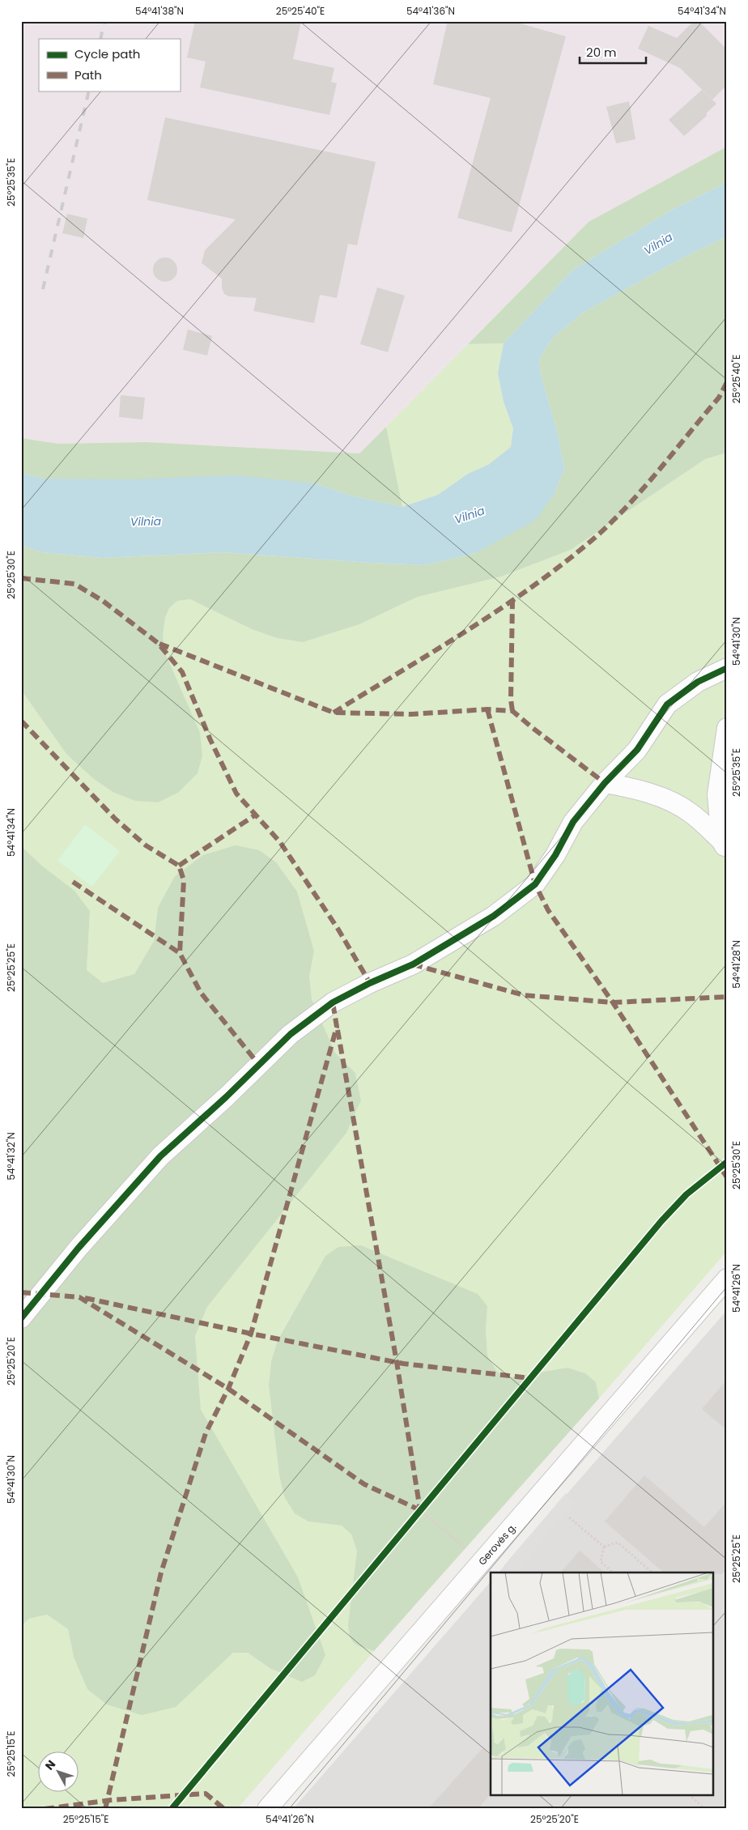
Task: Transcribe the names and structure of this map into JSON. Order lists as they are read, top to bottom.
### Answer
{
  "streets": {
    "street": ["Gerovės g."]
  },
  "water": ["Vilnia"],
  "legend": ["Cycle path", "Path"],
  "scale_bar": "20 m",
  "north": "top left",
  "coordinates": [
    "54°41'38\"N",
    "25°25'40\"E",
    "54°41'36\"N",
    "54°41'34\"N",
    "25°25'35\"E",
    "25°25'30\"E",
    "54°41'30\"N",
    "54°41'28\"N",
    "25°25'25\"E",
    "54°41'32\"N",
    "54°41'26\"N",
    "25°25'20\"E",
    "25°25'15\"E"
  ]
}
